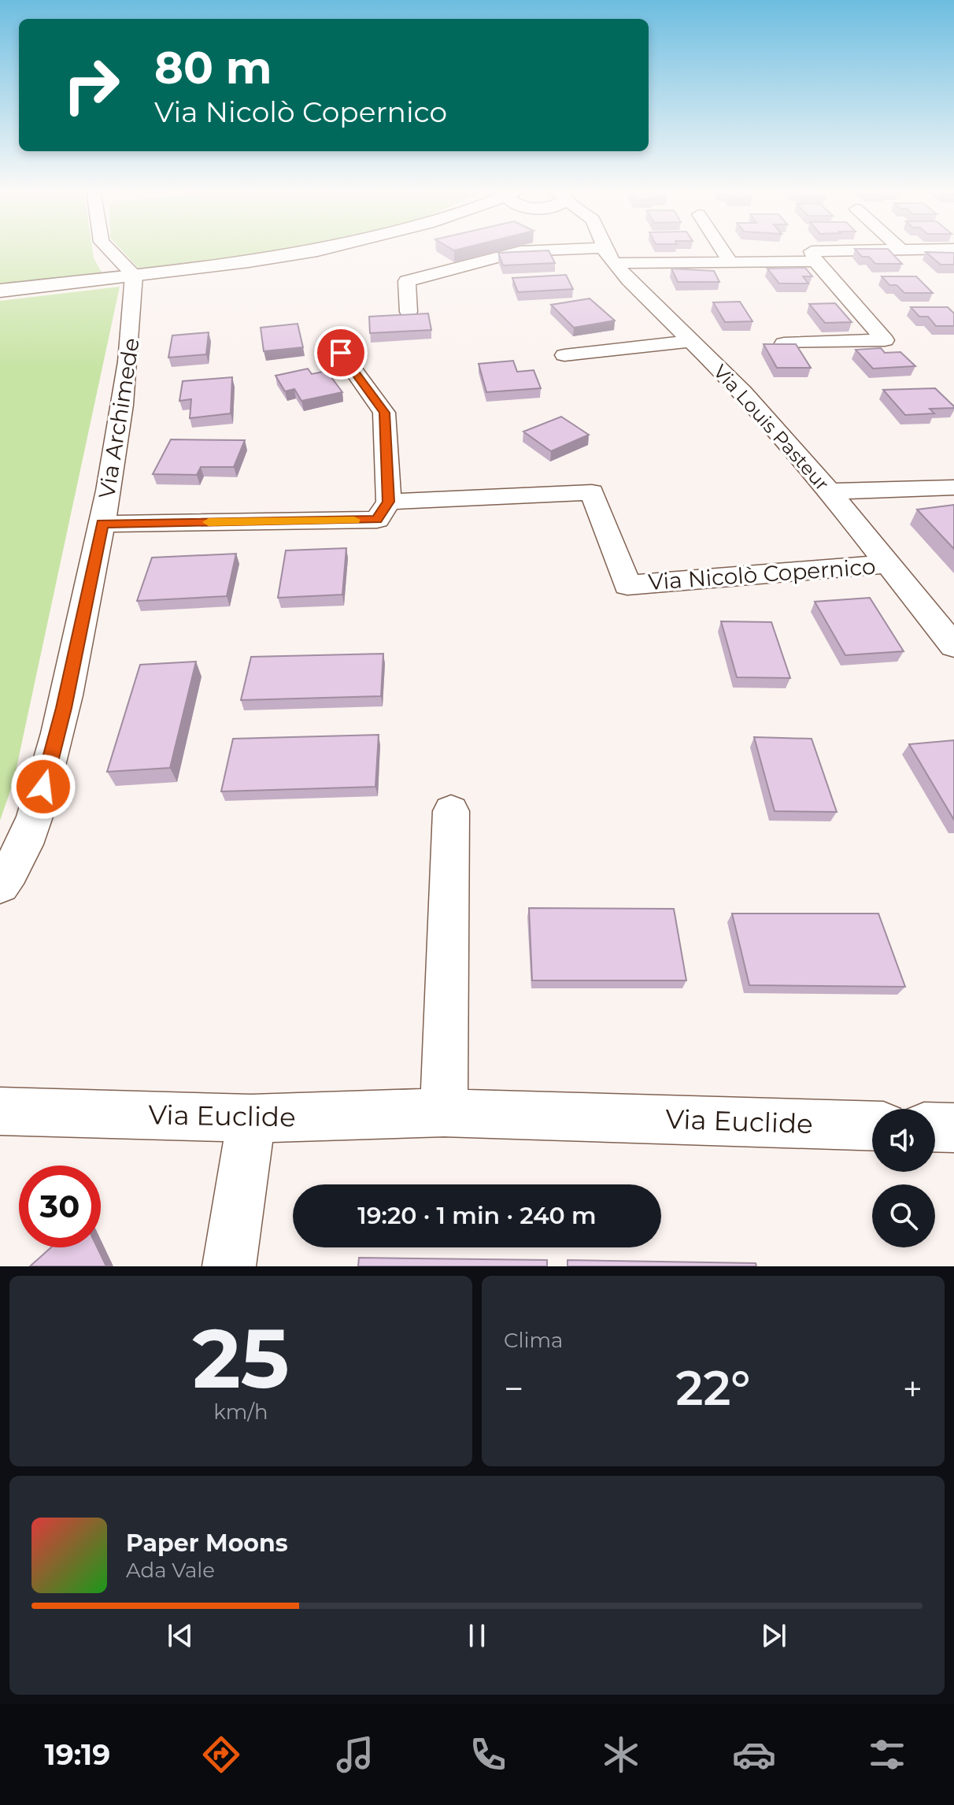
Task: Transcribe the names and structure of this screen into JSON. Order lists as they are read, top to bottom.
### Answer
{
  "streets": {
    "street": [
      "Via Archimede",
      "Via Louis Pasteur",
      "Via Nicolò Copernico",
      "Via Euclide"
    ]
  },
  "crossings": [
    ["Via Louis Pasteur", "Via Nicolò Copernico"]
  ],
  "page": {
    "turn": ["80 m", "Via Nicolò Copernico"],
    "limit": "30",
    "trip": "19:20 · 1 min · 240 m",
    "tile": [
      ["25", "km/h"],
      "Clima"
    ],
    "heat": ["−", "22°", "+"],
    "song": ["Paper Moons", "Ada Vale"],
    "tabs": "19:19"
  }
}
